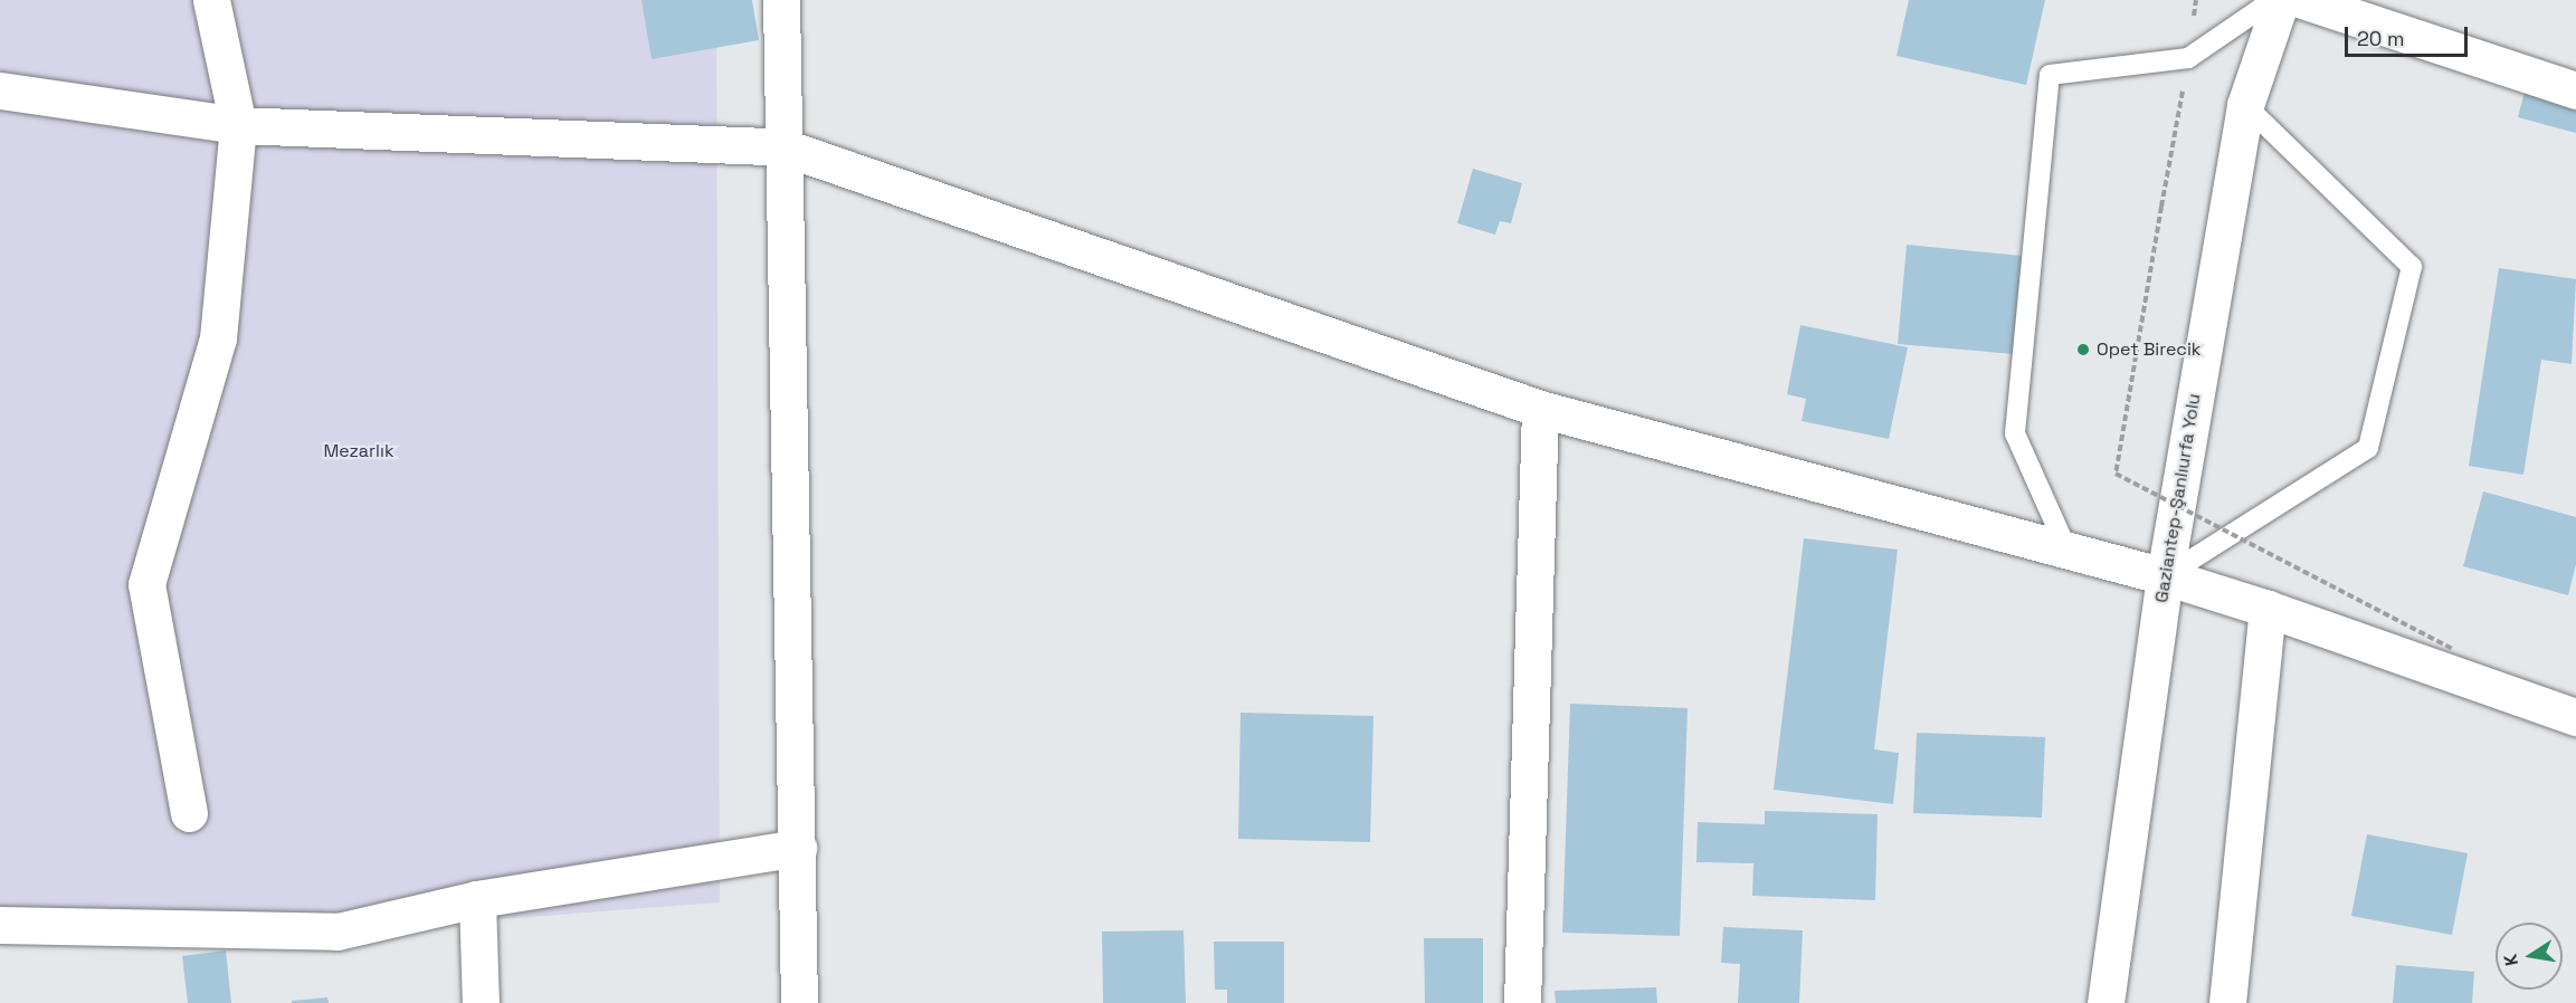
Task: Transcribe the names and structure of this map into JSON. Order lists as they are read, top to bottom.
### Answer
{
  "streets": {
    "street": ["Gaziantep-Şanlıurfa Yolu"]
  },
  "parks": ["Mezarlık"],
  "places": ["Opet Birecik"],
  "scale_bar": "20 m",
  "north": "left"
}
